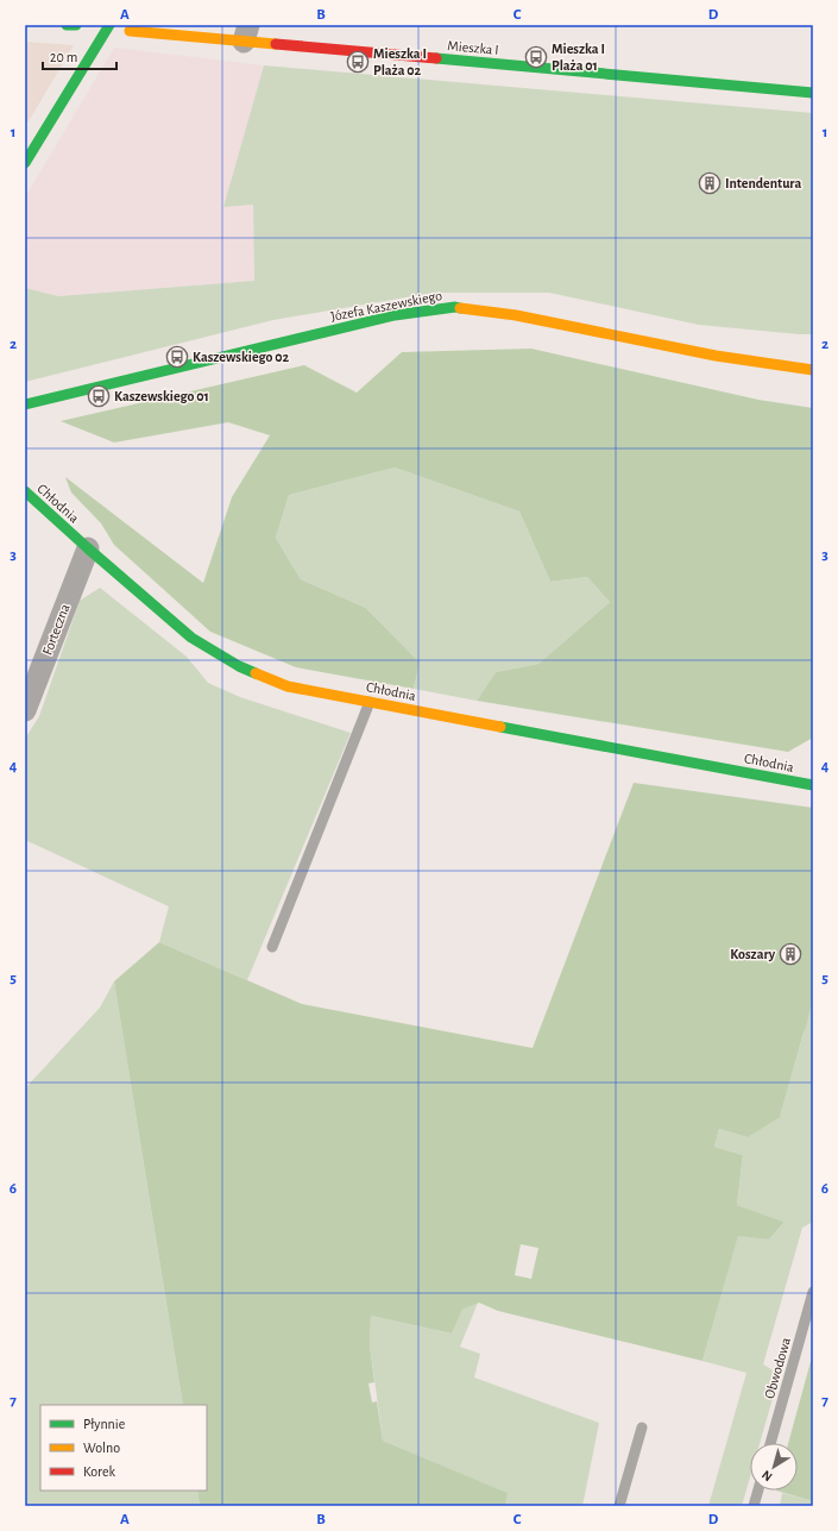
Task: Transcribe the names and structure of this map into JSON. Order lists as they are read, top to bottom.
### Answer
{
  "streets": {
    "street": [
      "Mieszka I",
      "Józefa Kaszewskiego",
      "Chłodnia",
      "Forteczna"
    ],
    "lane": ["Obwodowa"]
  },
  "crossings": [
    ["Chłodnia", "Forteczna"]
  ],
  "places": {
    "bus stop": [
      "Mieszka I Plaża 01",
      "Mieszka I Plaża 02",
      "Kaszewskiego 02",
      "Kaszewskiego 01"
    ],
    "building": ["Intendentura", "Koszary"]
  },
  "legend": ["Płynnie", "Wolno", "Korek"],
  "scale_bar": "20 m",
  "north": "bottom left",
  "grid": {
    "columns": [
      "A",
      "B",
      "C",
      "D"
    ],
    "rows": [
      "1",
      "2",
      "3",
      "4",
      "5",
      "6",
      "7"
    ]
  }
}
